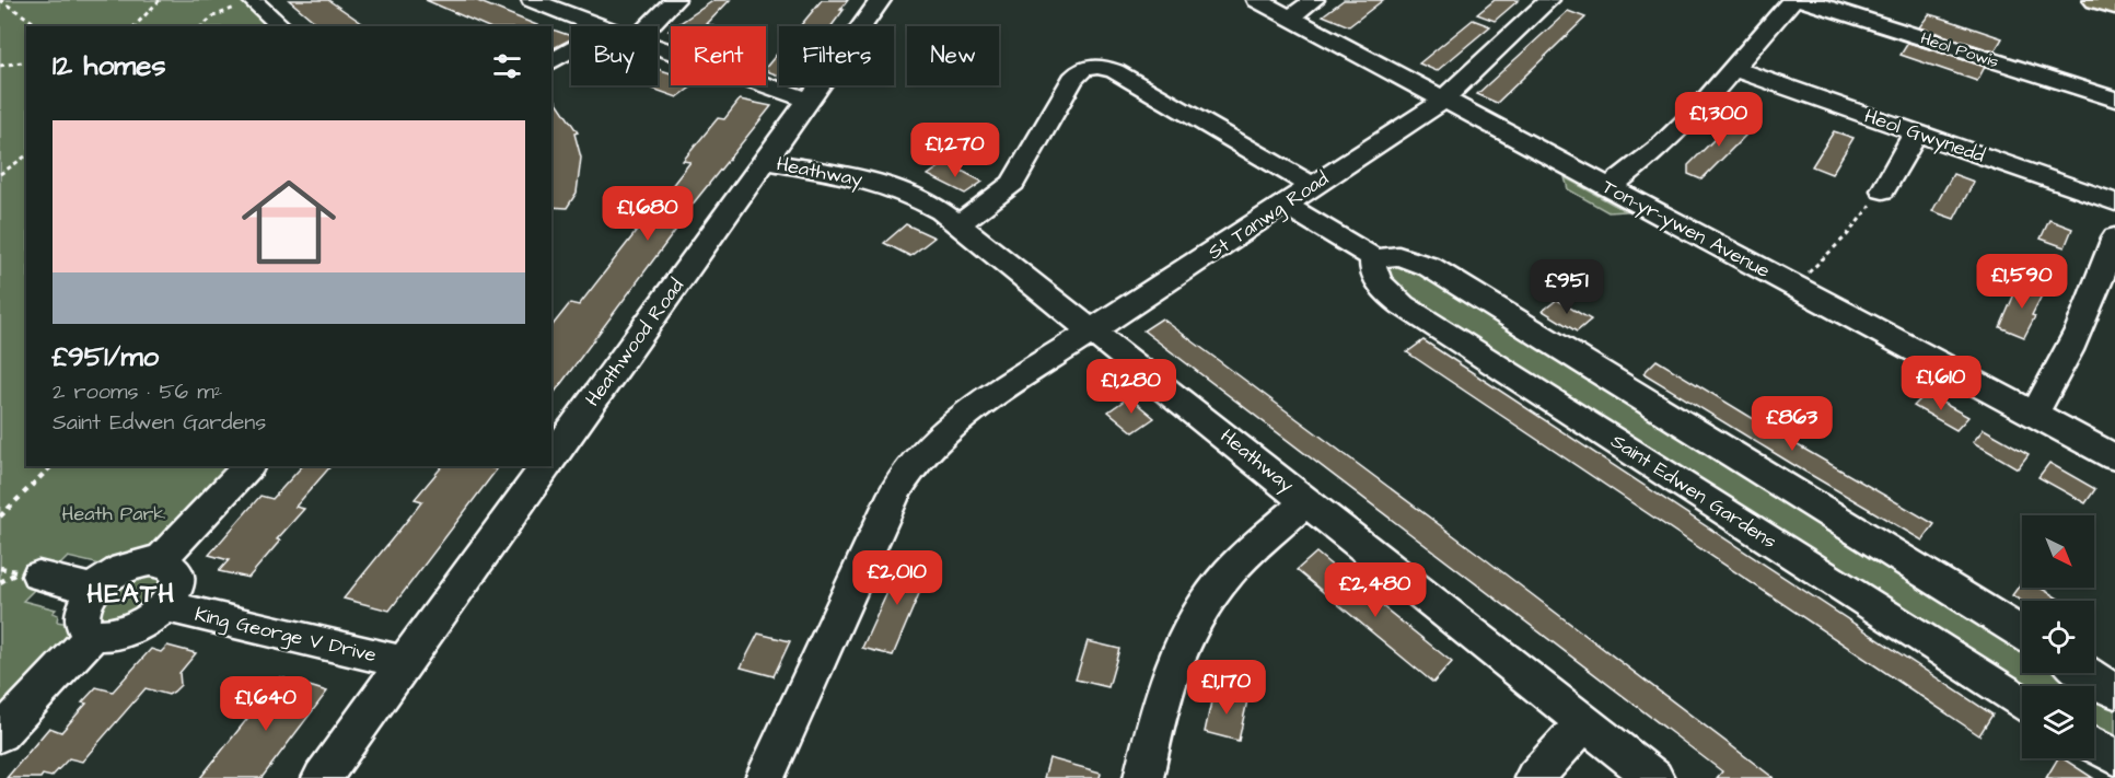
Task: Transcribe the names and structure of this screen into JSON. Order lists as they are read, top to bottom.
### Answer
{
  "streets": {
    "street": [
      "Heol Powis",
      "Heol Gwynedd",
      "Heathway",
      "St Tanwg Road",
      "Ton-yr-ywen Avenue",
      "Heathwood Road",
      "Saint Edwen Gardens",
      "King George V Drive"
    ]
  },
  "crossings": [
    ["Heathway", "St Tanwg Road"],
    ["Heathway", "Heathwood Road"],
    ["St Tanwg Road", "Ton-yr-ywen Avenue"],
    ["Heathwood Road", "King George V Drive"]
  ],
  "districts": ["HEATH"],
  "parks": ["Heath Park"],
  "north": "bottom right",
  "page": {
    "chip": [
      "Buy",
      "Rent",
      "Filters",
      "New"
    ],
    "heading": "12 homes",
    "price": [
      "£1,300",
      "£1,270",
      "£1,680",
      "£1,590",
      "£951",
      "£1,610",
      "£1,280",
      "£863",
      "£2,010",
      "£2,480",
      "£1,170",
      "£1,640"
    ],
    "list": [
      {
        "name": "£951/mo",
        "note": "2 rooms · 56 m² · Saint Edwen Gardens"
      }
    ]
  }
}
